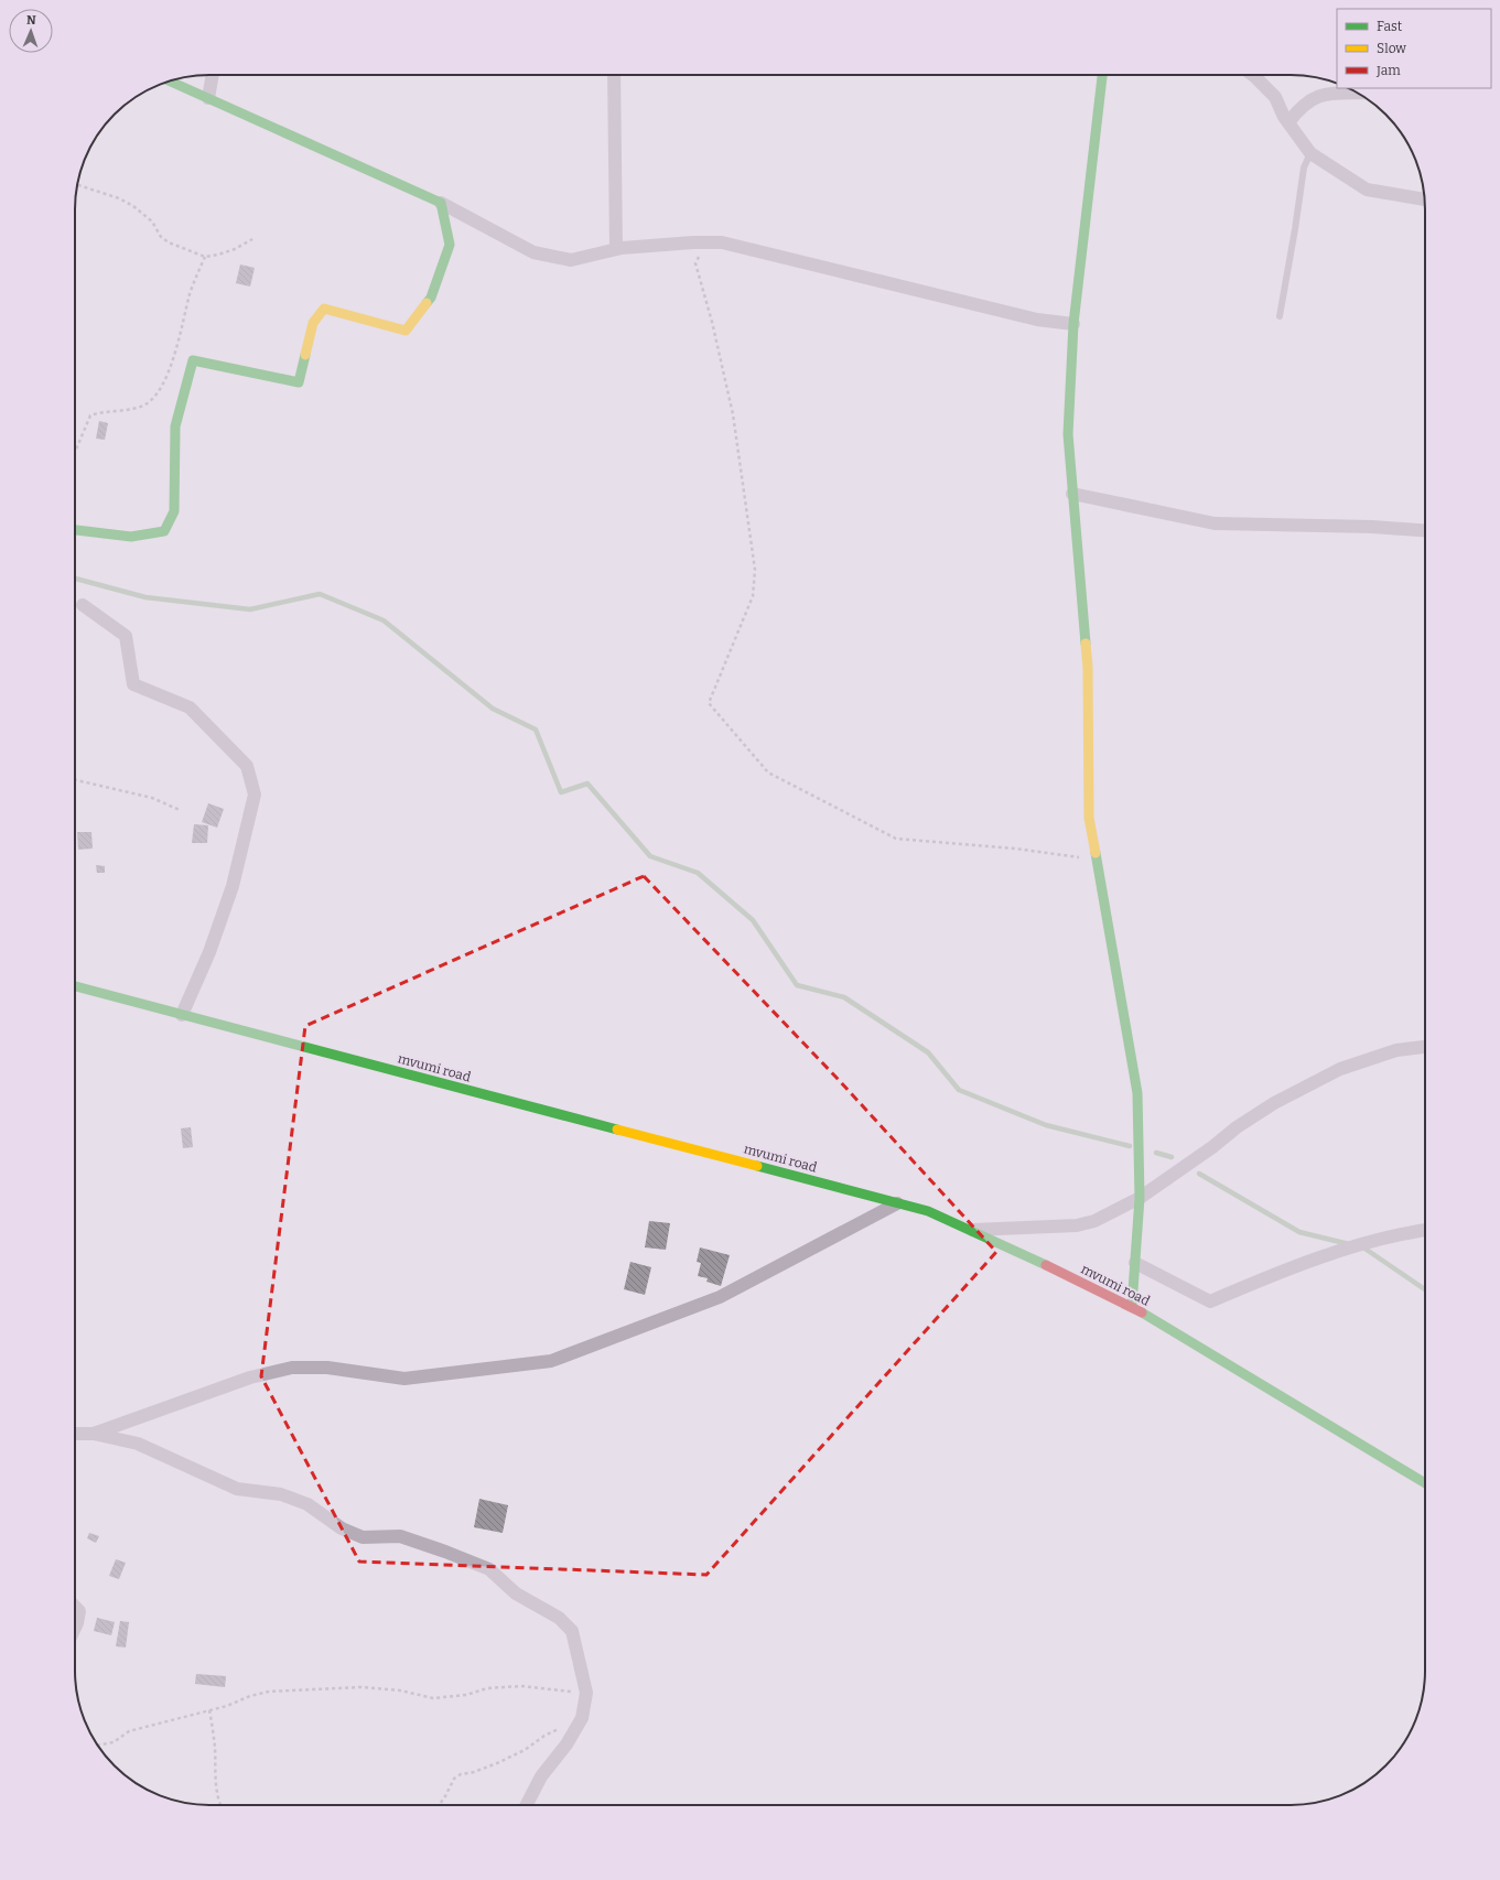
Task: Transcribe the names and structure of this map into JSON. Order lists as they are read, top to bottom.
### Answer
{
  "streets": {
    "street": ["mvumi road"]
  },
  "legend": ["Fast", "Slow", "Jam"],
  "north": "top"
}
